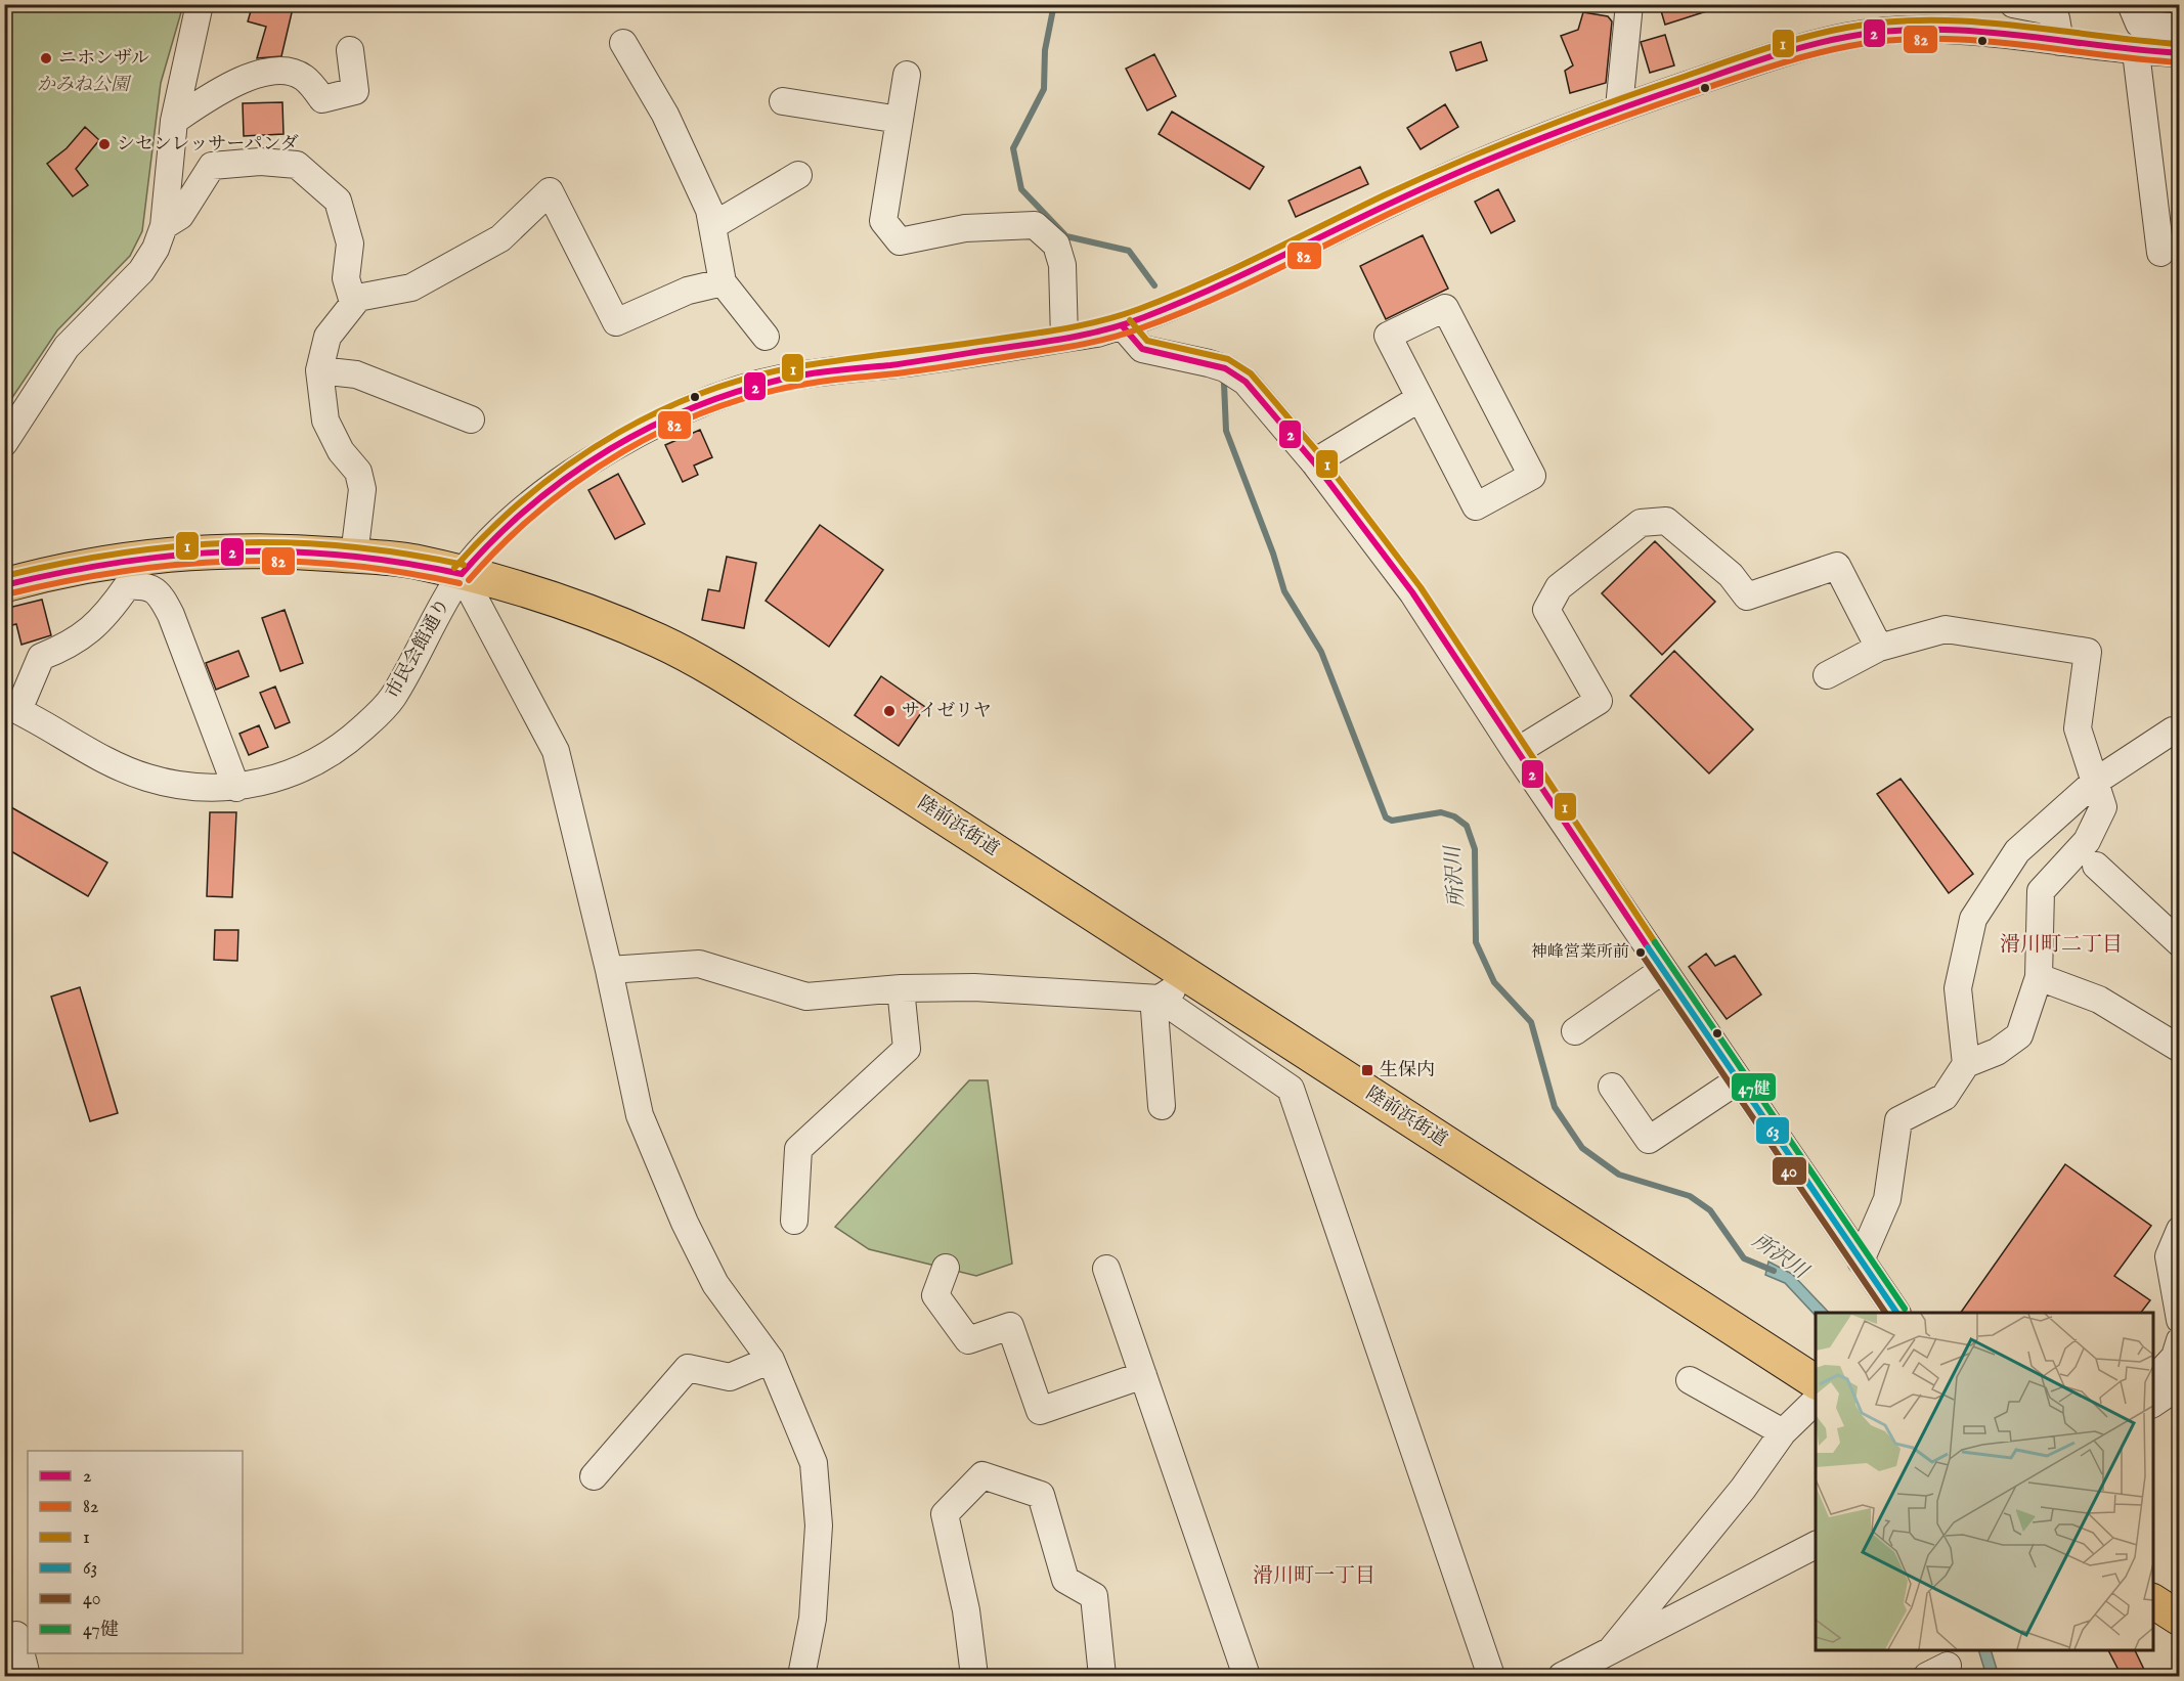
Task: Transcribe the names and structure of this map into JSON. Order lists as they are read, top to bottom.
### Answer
{
  "streets": {
    "highway": ["陸前浜街道"],
    "street": ["市民会館通り"]
  },
  "crossings": [
    ["市民会館通り", "陸前浜街道"]
  ],
  "districts": ["滑川町二丁目", "滑川町一丁目"],
  "water": ["所沢川"],
  "parks": ["かみね公園"],
  "places": {
    "other": [
      "ニホンザル",
      "シセンレッサーパンダ",
      "サイゼリヤ",
      "神峰営業所前"
    ],
    "transit": ["生保内"]
  },
  "lines": [
    "transit line 1",
    "transit line 2",
    "transit line 82",
    "transit line 47健",
    "transit line 63",
    "transit line 40"
  ],
  "legend": [
    "2",
    "82",
    "1",
    "63",
    "40",
    "47健"
  ]
}
